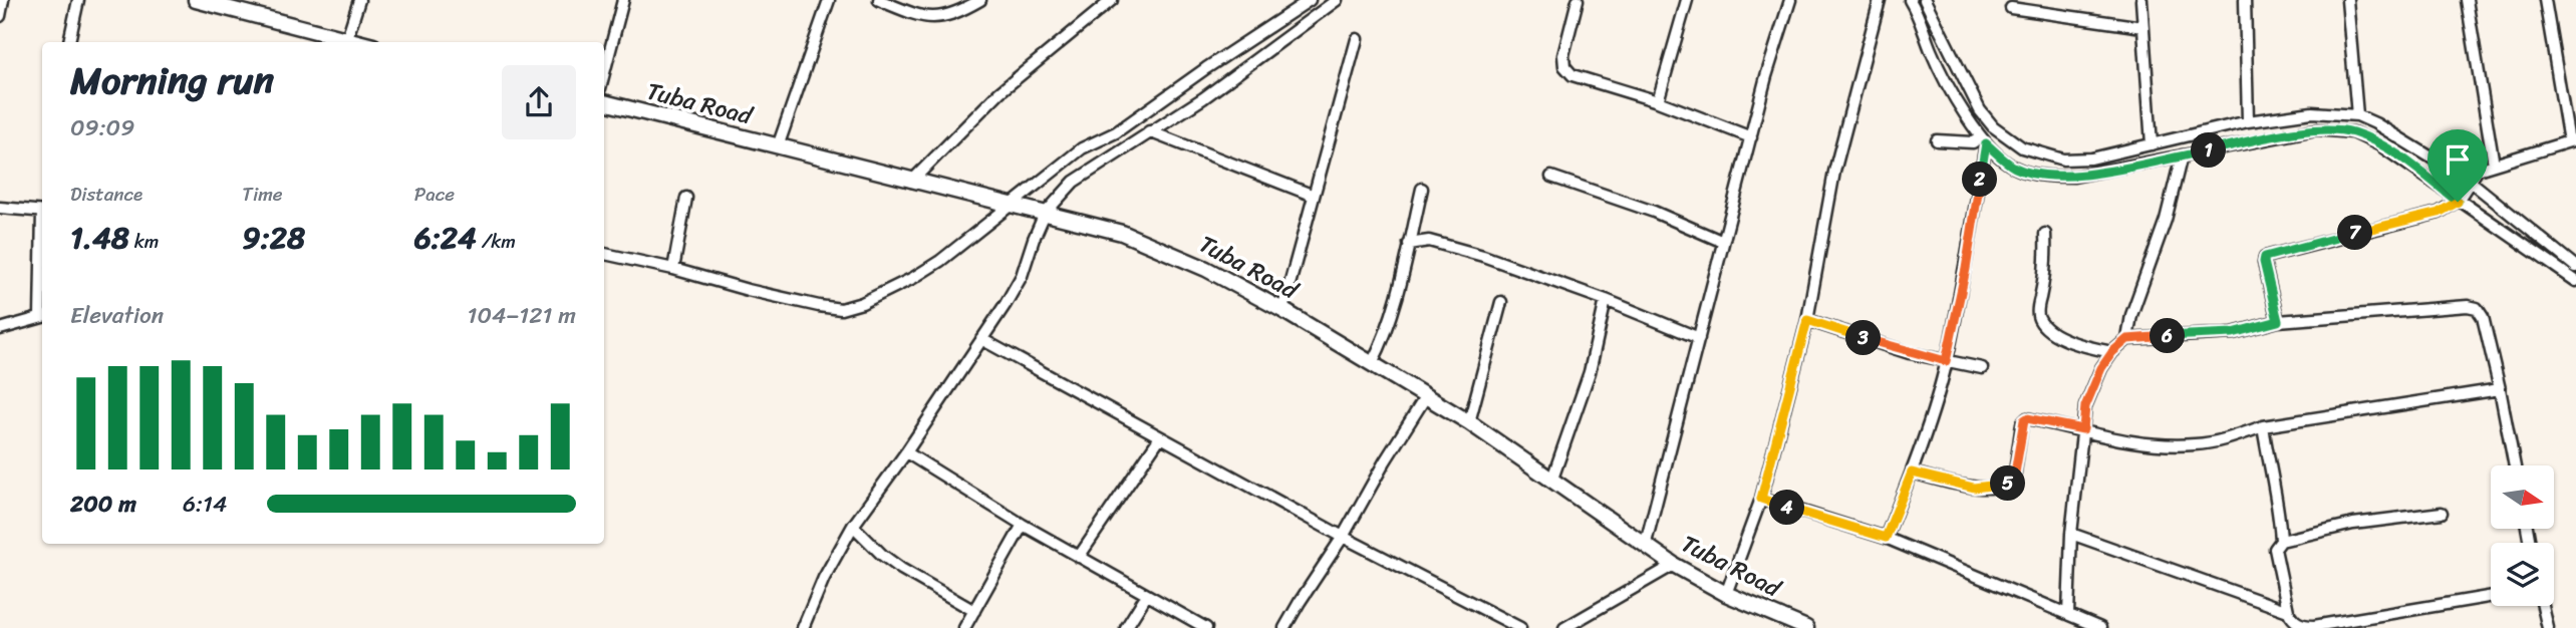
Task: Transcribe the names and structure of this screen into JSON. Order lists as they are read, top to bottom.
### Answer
{
  "streets": {
    "street": ["Tuba Road"]
  },
  "north": "right",
  "page": {
    "heading": ["Morning run", "09:09"],
    "pins": [
      "1",
      "2",
      "7",
      "6",
      "3",
      "5",
      "4"
    ],
    "stats": [
      ["Distance", "1.48 km"],
      ["Time", "9:28"],
      ["Pace", "6:24 /km"]
    ],
    "chart": ["Elevation", "104–121 m"],
    "list": [
      {
        "name": "200 m",
        "note": "6:14"
      }
    ]
  }
}
